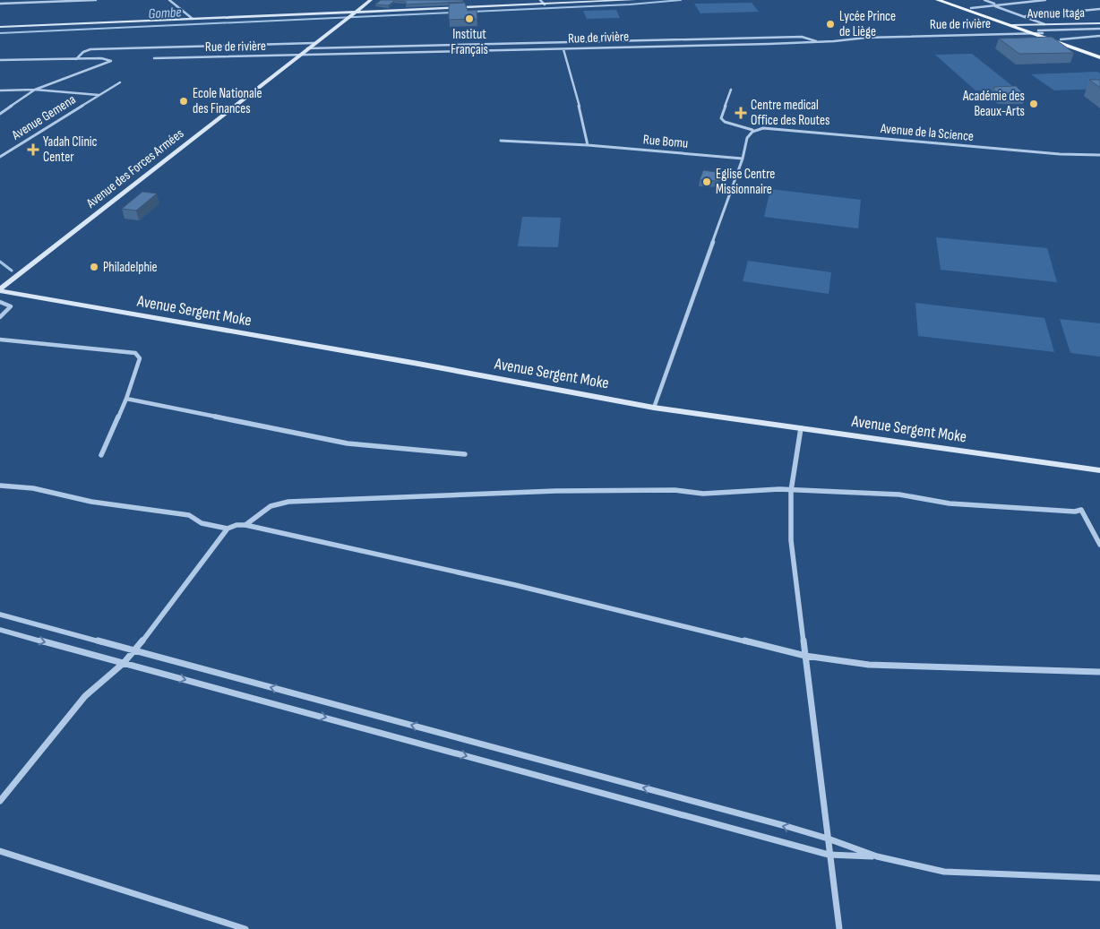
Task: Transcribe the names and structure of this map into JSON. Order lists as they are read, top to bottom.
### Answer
{
  "streets": {
    "street": [
      "Avenue Itaga",
      "Rue de rivière",
      "Avenue Gemena",
      "Avenue de la Science",
      "Rue Bomu",
      "Avenue des Forces Armées",
      "Avenue Sergent Moke"
    ]
  },
  "crossings": [
    ["Rue de rivière", "Avenue des Forces Armées"],
    ["Avenue des Forces Armées", "Avenue Sergent Moke"]
  ],
  "water": ["Gombe"],
  "places": {
    "other": [
      "Institut Français",
      "Lycée Prince de Liège",
      "Ecole Nationale des Finances",
      "Académie des Beaux-Arts",
      "Eglise Centre Missionnaire",
      "Philadelphie"
    ],
    "health": ["Centre medical Office des Routes", "Yadah Clinic Center"]
  }
}
